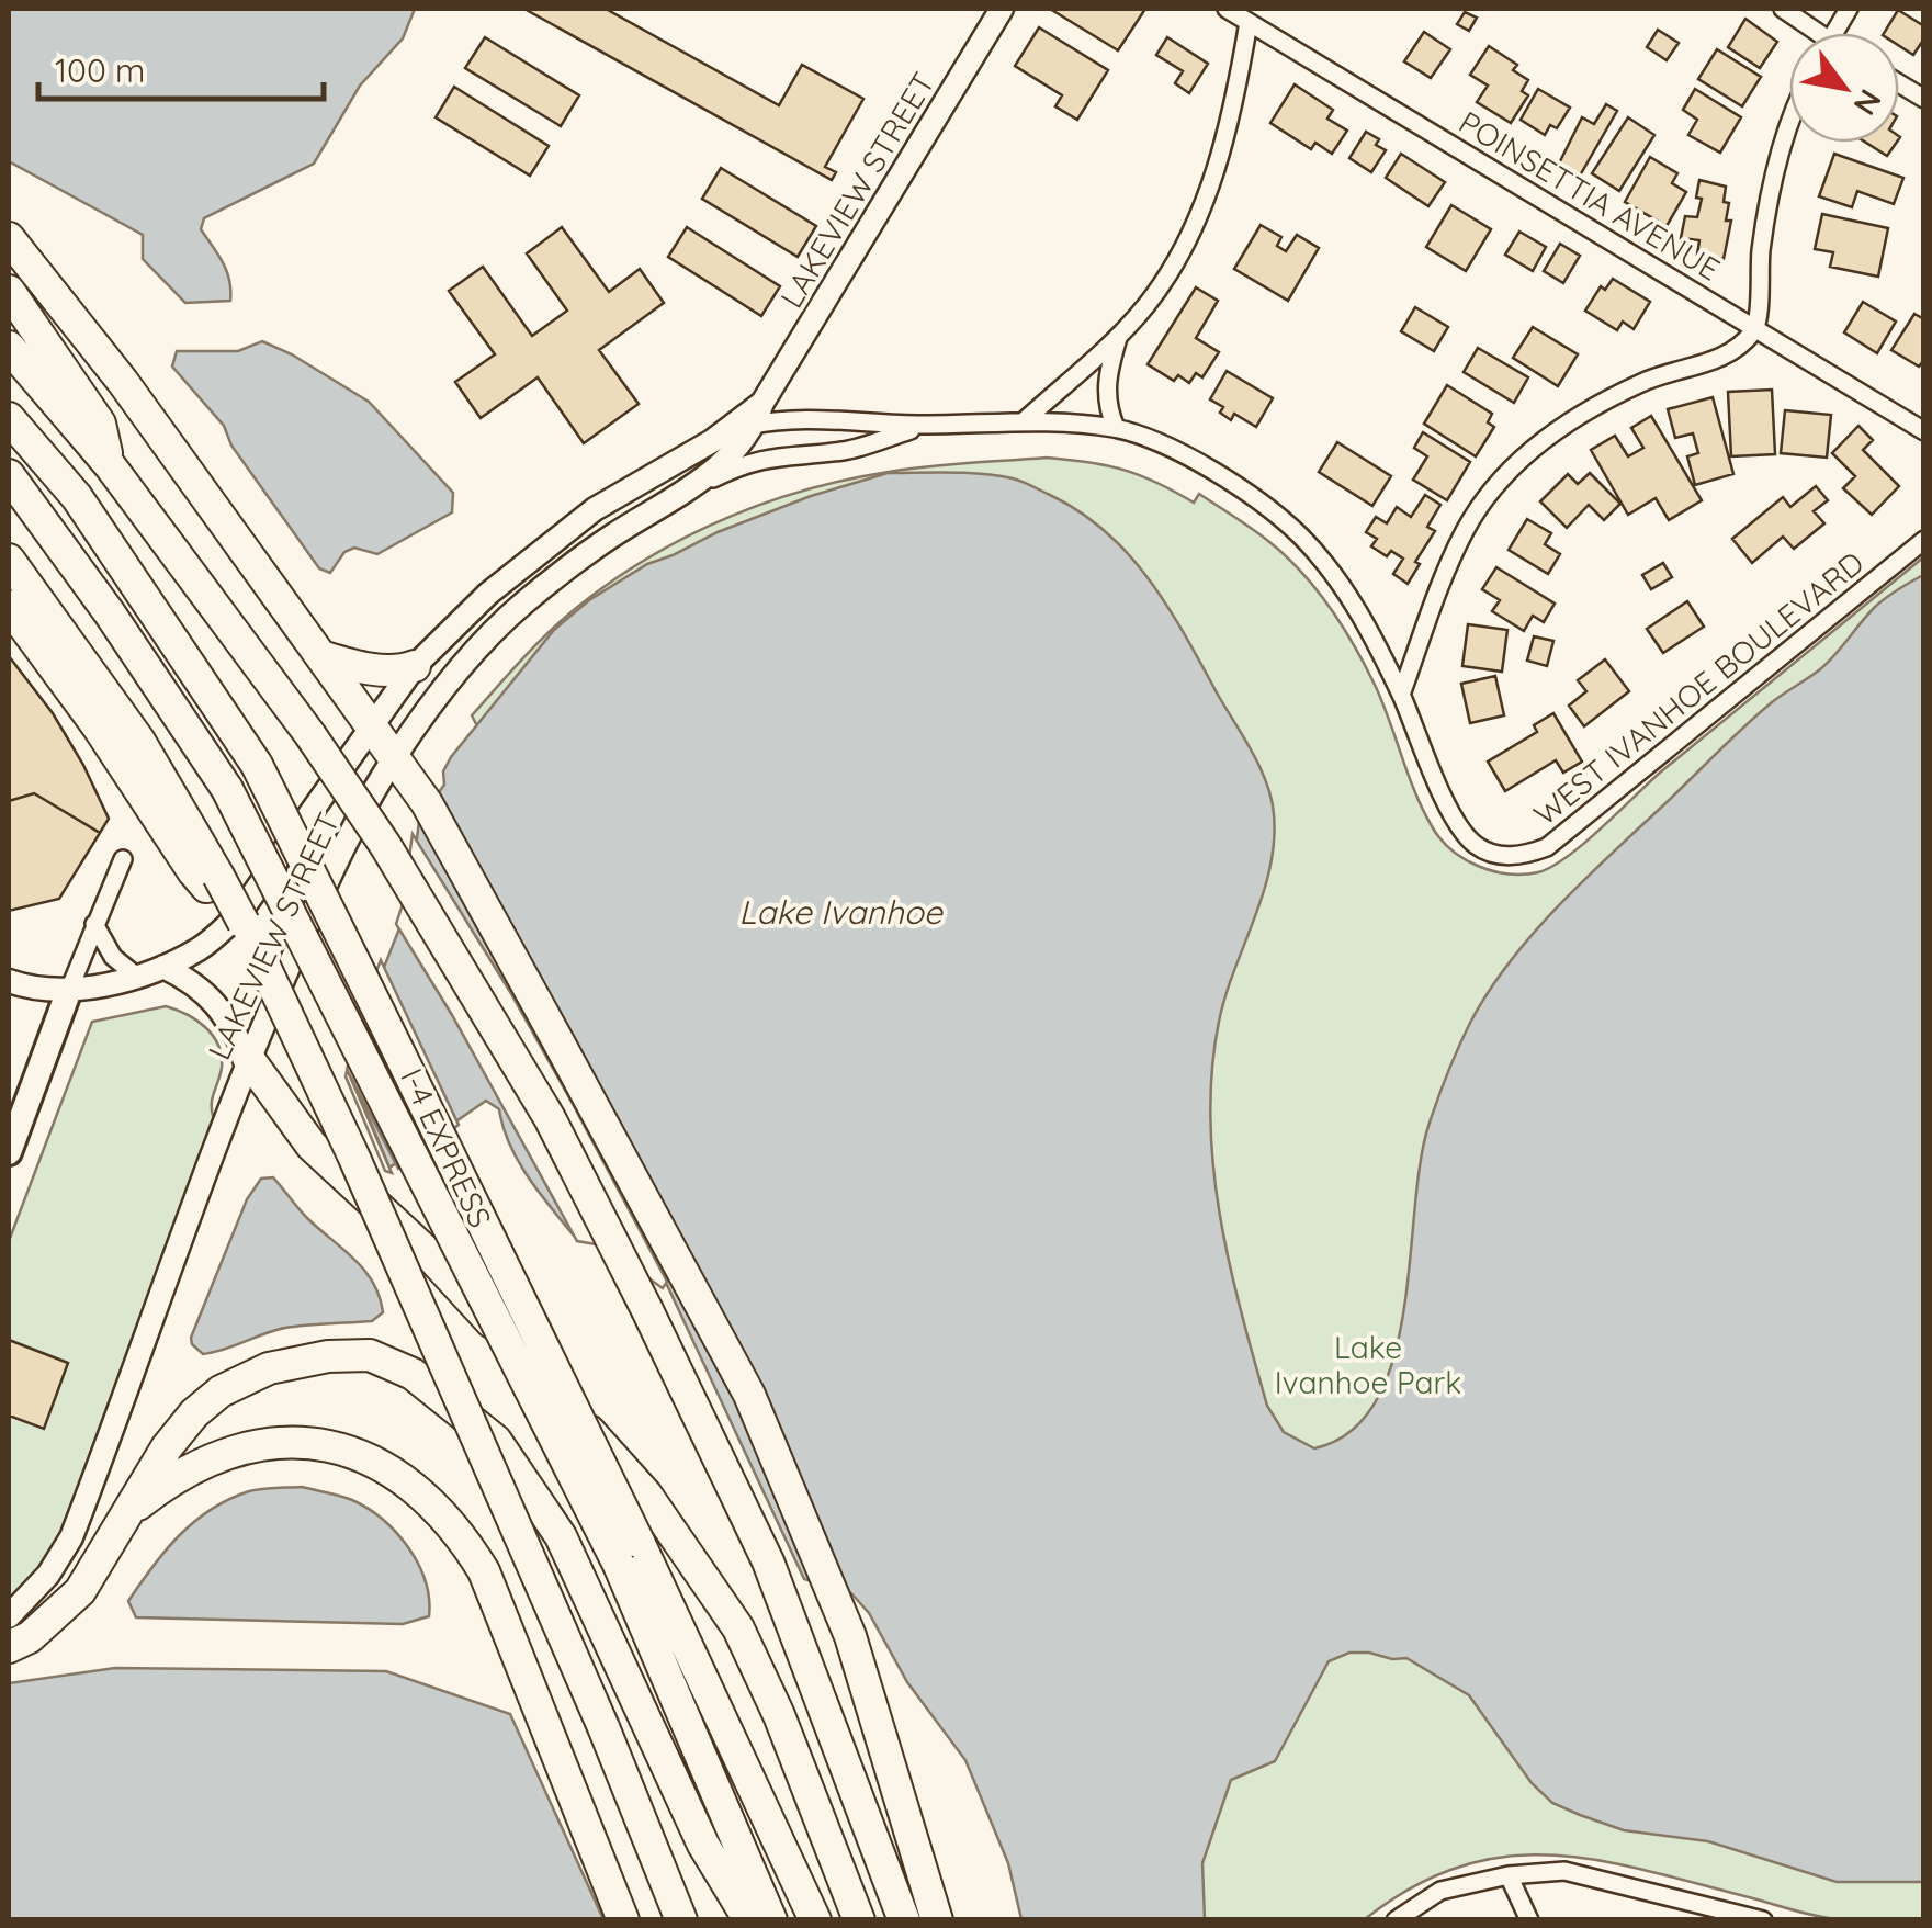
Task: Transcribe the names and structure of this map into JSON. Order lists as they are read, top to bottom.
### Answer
{
  "streets": {
    "highway": ["I-4 EXPRESS"],
    "street": ["LAKEVIEW STREET", "POINSETTIA AVENUE", "WEST IVANHOE BOULEVARD"]
  },
  "crossings": [
    ["LAKEVIEW STREET", "WEST IVANHOE BOULEVARD"]
  ],
  "water": ["Lake Ivanhoe"],
  "parks": ["Lake Ivanhoe Park"],
  "scale_bar": "100 m",
  "north": "bottom right"
}
